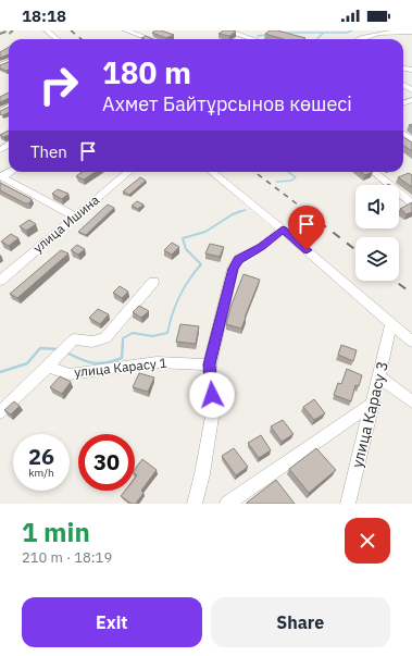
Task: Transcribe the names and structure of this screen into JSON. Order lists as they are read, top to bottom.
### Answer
{
  "streets": {
    "street": ["улица Ишина", "улица Карасу 1", "улица Карасу 3"]
  },
  "page": {
    "status": "18:18",
    "turn": ["180 m", "Ахмет Байтұрсынов көшесі"],
    "then": "Then",
    "speed": "26 km/h",
    "limit": "30",
    "heading": ["1 min", "210 m · 18:19"],
    "buttons": ["Exit", "Share"]
  }
}
